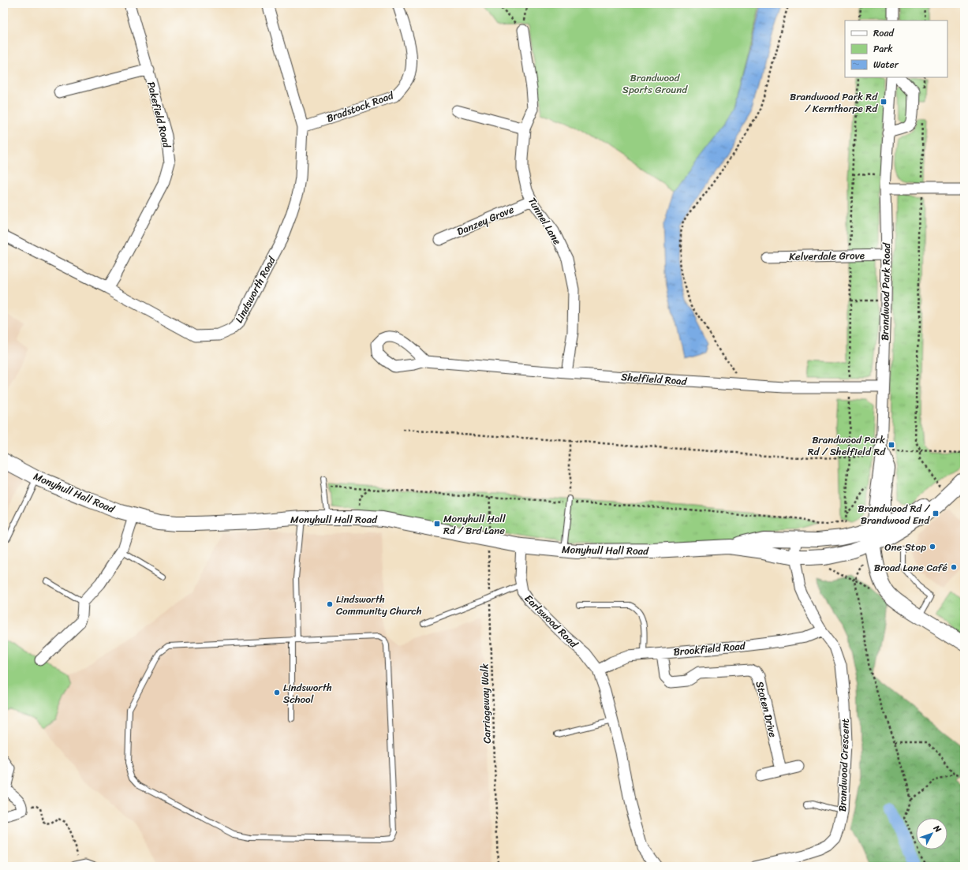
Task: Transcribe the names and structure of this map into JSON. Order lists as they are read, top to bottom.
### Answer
{
  "streets": {
    "street": [
      "Bradstock Road",
      "Pakefield Road",
      "Danzey Grove",
      "Tunnel Lane",
      "Kelverdale Grove",
      "Lindsworth Road",
      "Brandwood Park Road",
      "Shelfield Road",
      "Monyhull Hall Road",
      "Earlswood Road",
      "Brookfield Road",
      "Stoten Drive",
      "Brandwood Crescent"
    ],
    "path": ["Carriageway Walk"]
  },
  "crossings": [
    ["Bradstock Road", "Lindsworth Road"],
    ["Pakefield Road", "Lindsworth Road"],
    ["Danzey Grove", "Tunnel Lane"],
    ["Tunnel Lane", "Shelfield Road"],
    ["Kelverdale Grove", "Brandwood Park Road"],
    ["Brandwood Park Road", "Shelfield Road"],
    ["Brandwood Park Road", "Monyhull Hall Road"],
    ["Monyhull Hall Road", "Earlswood Road"],
    ["Monyhull Hall Road", "Carriageway Walk"],
    ["Monyhull Hall Road", "Brandwood Crescent"],
    ["Earlswood Road", "Brookfield Road"],
    ["Brookfield Road", "Stoten Drive"],
    ["Brookfield Road", "Brandwood Crescent"]
  ],
  "parks": ["Brandwood Sports Ground"],
  "places": {
    "transit": [
      "Brandwood Park Rd / Kernthorpe Rd",
      "Brandwood Park Rd / Shelfield Rd",
      "Brandwood Rd / Brandwood End",
      "Monyhull Hall Rd / Brd Lane"
    ],
    "other": [
      "One Stop",
      "Broad Lane Café",
      "Lindsworth Community Church",
      "Lindsworth School"
    ]
  },
  "legend": ["Road", "Park", "Water"],
  "north": "top right"
}
